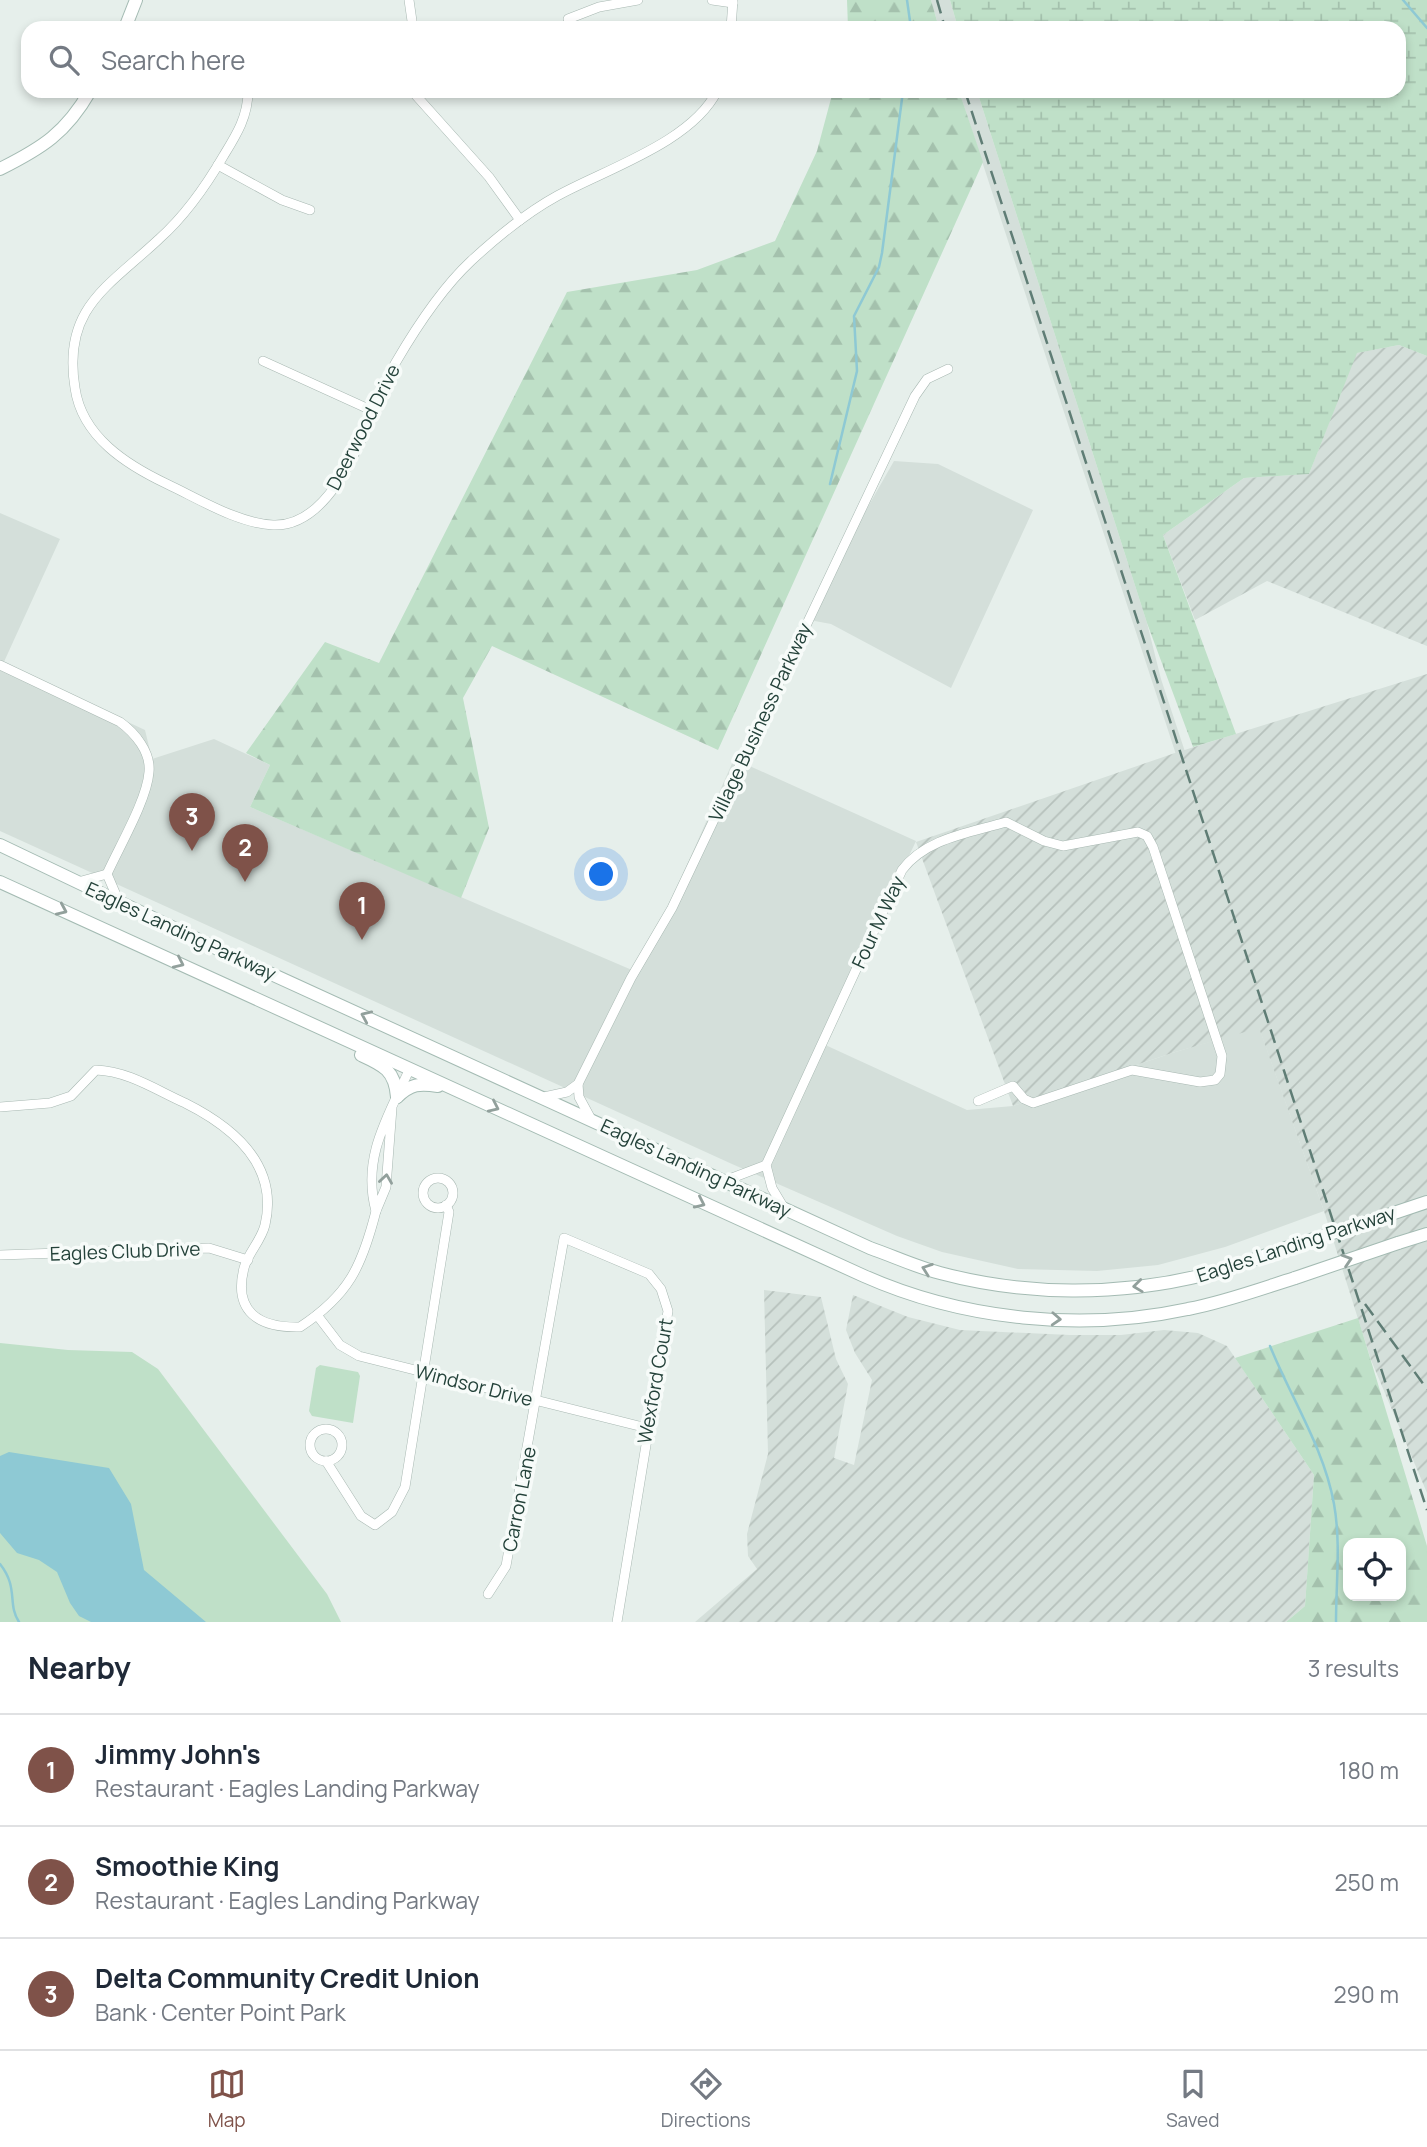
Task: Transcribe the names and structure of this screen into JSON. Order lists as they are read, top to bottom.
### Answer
{
  "streets": {
    "main road": ["Eagles Landing Parkway"],
    "street": [
      "Deerwood Drive",
      "Village Business Parkway",
      "Four M Way",
      "Eagles Club Drive",
      "Wexford Court",
      "Windsor Drive",
      "Carron Lane"
    ]
  },
  "crossings": [
    ["Wexford Court", "Windsor Drive"],
    ["Wexford Court", "Carron Lane"],
    ["Windsor Drive", "Carron Lane"]
  ],
  "page": {
    "search": "Search here",
    "pins": ["3", "2", "1"],
    "heading": ["Nearby", "3 results"],
    "list": [
      {
        "mark": "1",
        "name": "Jimmy John's",
        "note": "Restaurant · Eagles Landing Parkway",
        "value": "180 m"
      },
      {
        "mark": "2",
        "name": "Smoothie King",
        "note": "Restaurant · Eagles Landing Parkway",
        "value": "250 m"
      },
      {
        "mark": "3",
        "name": "Delta Community Credit Union",
        "note": "Bank · Center Point Park",
        "value": "290 m"
      }
    ],
    "nav": ["Map", "Directions", "Saved"]
  }
}
